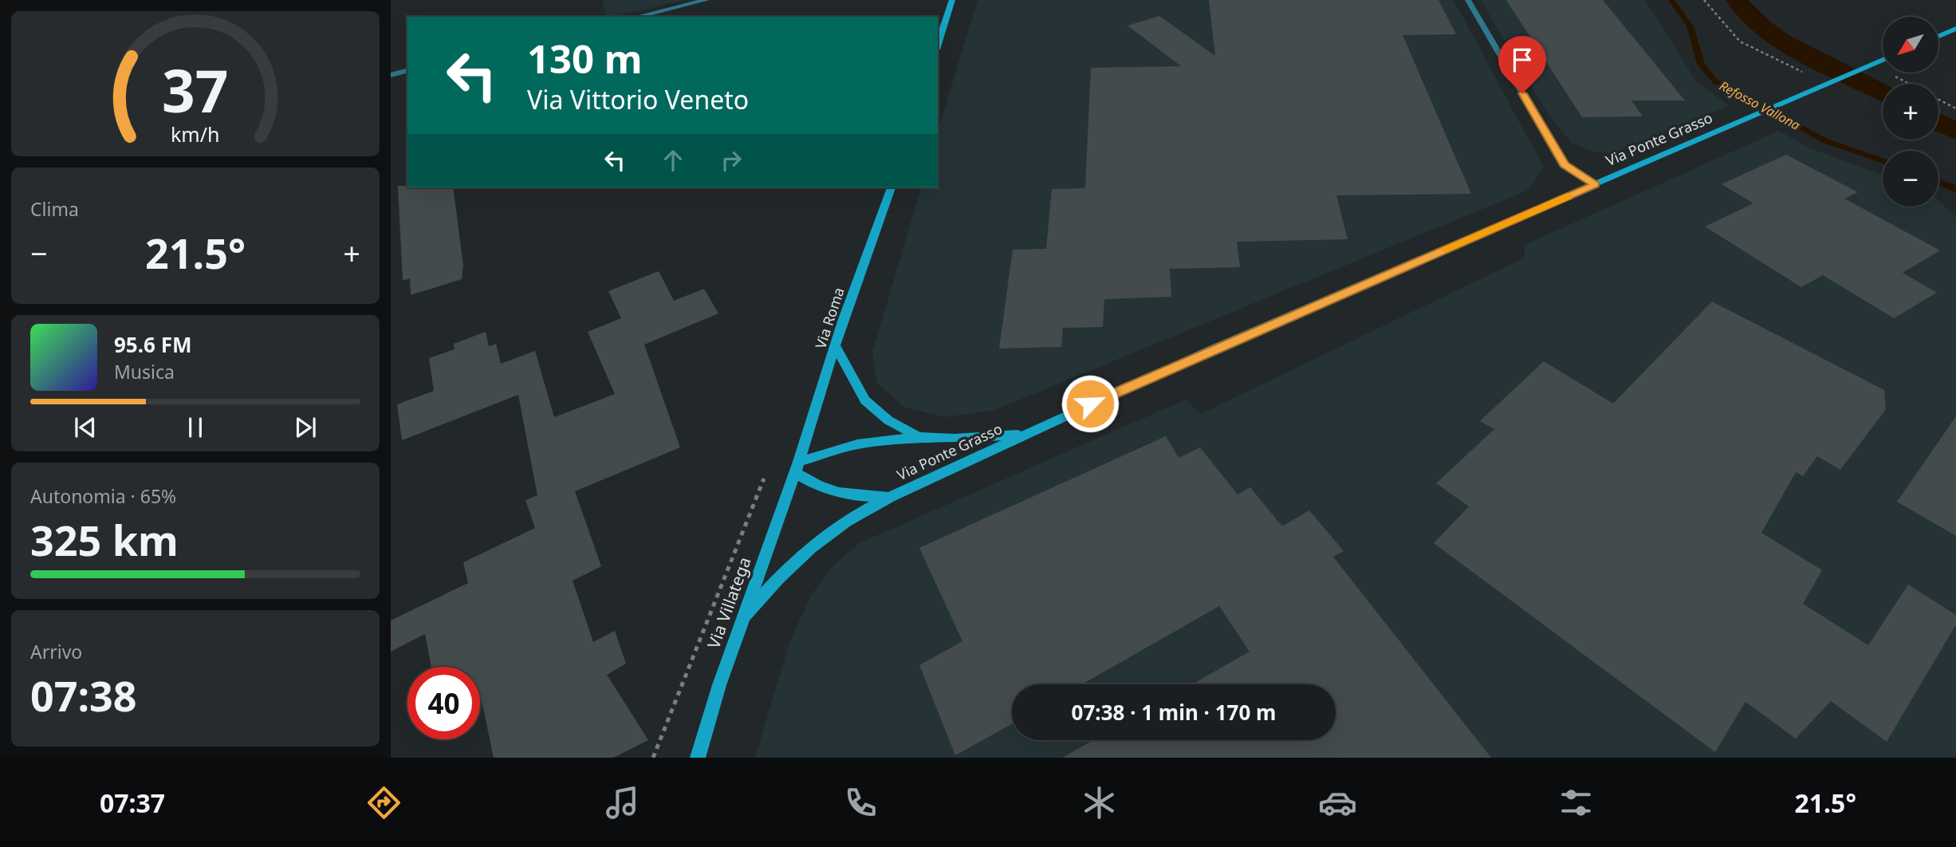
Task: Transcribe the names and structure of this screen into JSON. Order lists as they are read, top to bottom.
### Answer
{
  "streets": {
    "street": ["Via Ponte Grasso", "Via Roma", "Via Villatega"]
  },
  "crossings": [
    ["Via Ponte Grasso", "Via Roma"],
    ["Via Ponte Grasso", "Via Villatega"],
    ["Via Roma", "Via Villatega"]
  ],
  "water": ["Refosso Vallona"],
  "north": "bottom left",
  "page": {
    "map_buttons": ["+", "−"],
    "turn": ["130 m", "Via Vittorio Veneto"],
    "tile": [
      "Clima",
      ["Autonomia · 65%", "325 km"],
      ["Arrivo", "07:38"]
    ],
    "heat": ["−", "21.5°", "+"],
    "song": ["95.6 FM", "Musica"],
    "limit": "40",
    "trip": "07:38 · 1 min · 170 m",
    "tabs": ["07:37", "21.5°"],
    "gauge": ["37", "km/h"]
  }
}
